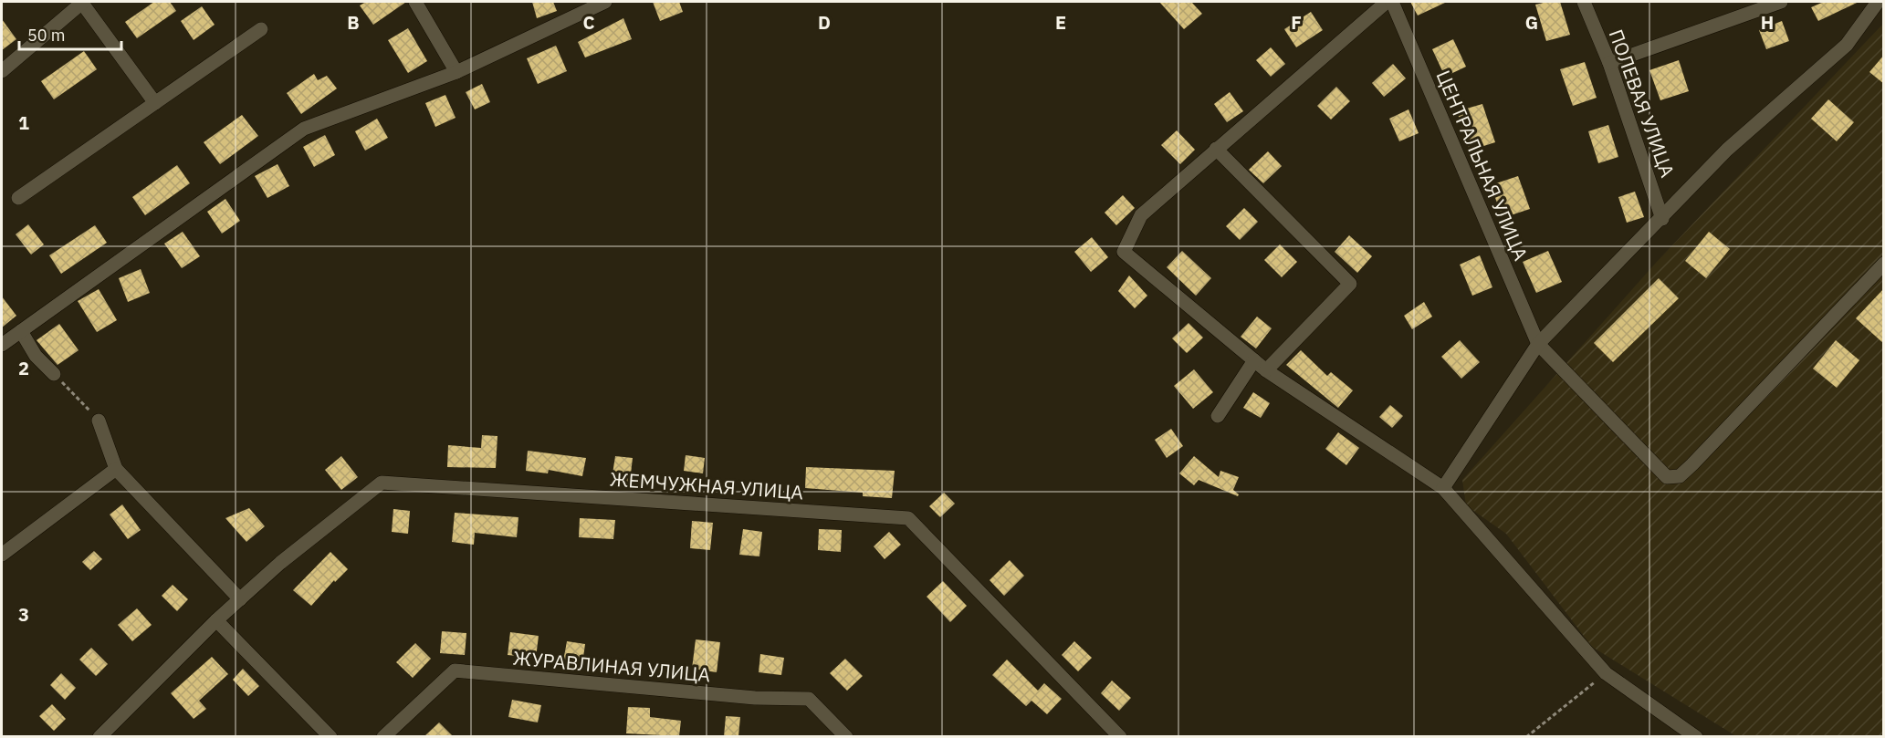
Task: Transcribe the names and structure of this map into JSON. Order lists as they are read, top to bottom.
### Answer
{
  "streets": {
    "street": [
      "ПОЛЕВАЯ УЛИЦА",
      "ЦЕНТРАЛЬНАЯ УЛИЦА",
      "ЖЕМЧУЖНАЯ УЛИЦА",
      "ЖУРАВЛИНАЯ УЛИЦА"
    ]
  },
  "scale_bar": "50 m",
  "grid": {
    "columns": [
      "B",
      "C",
      "D",
      "E",
      "F",
      "G",
      "H"
    ],
    "rows": ["1", "2", "3"]
  }
}
